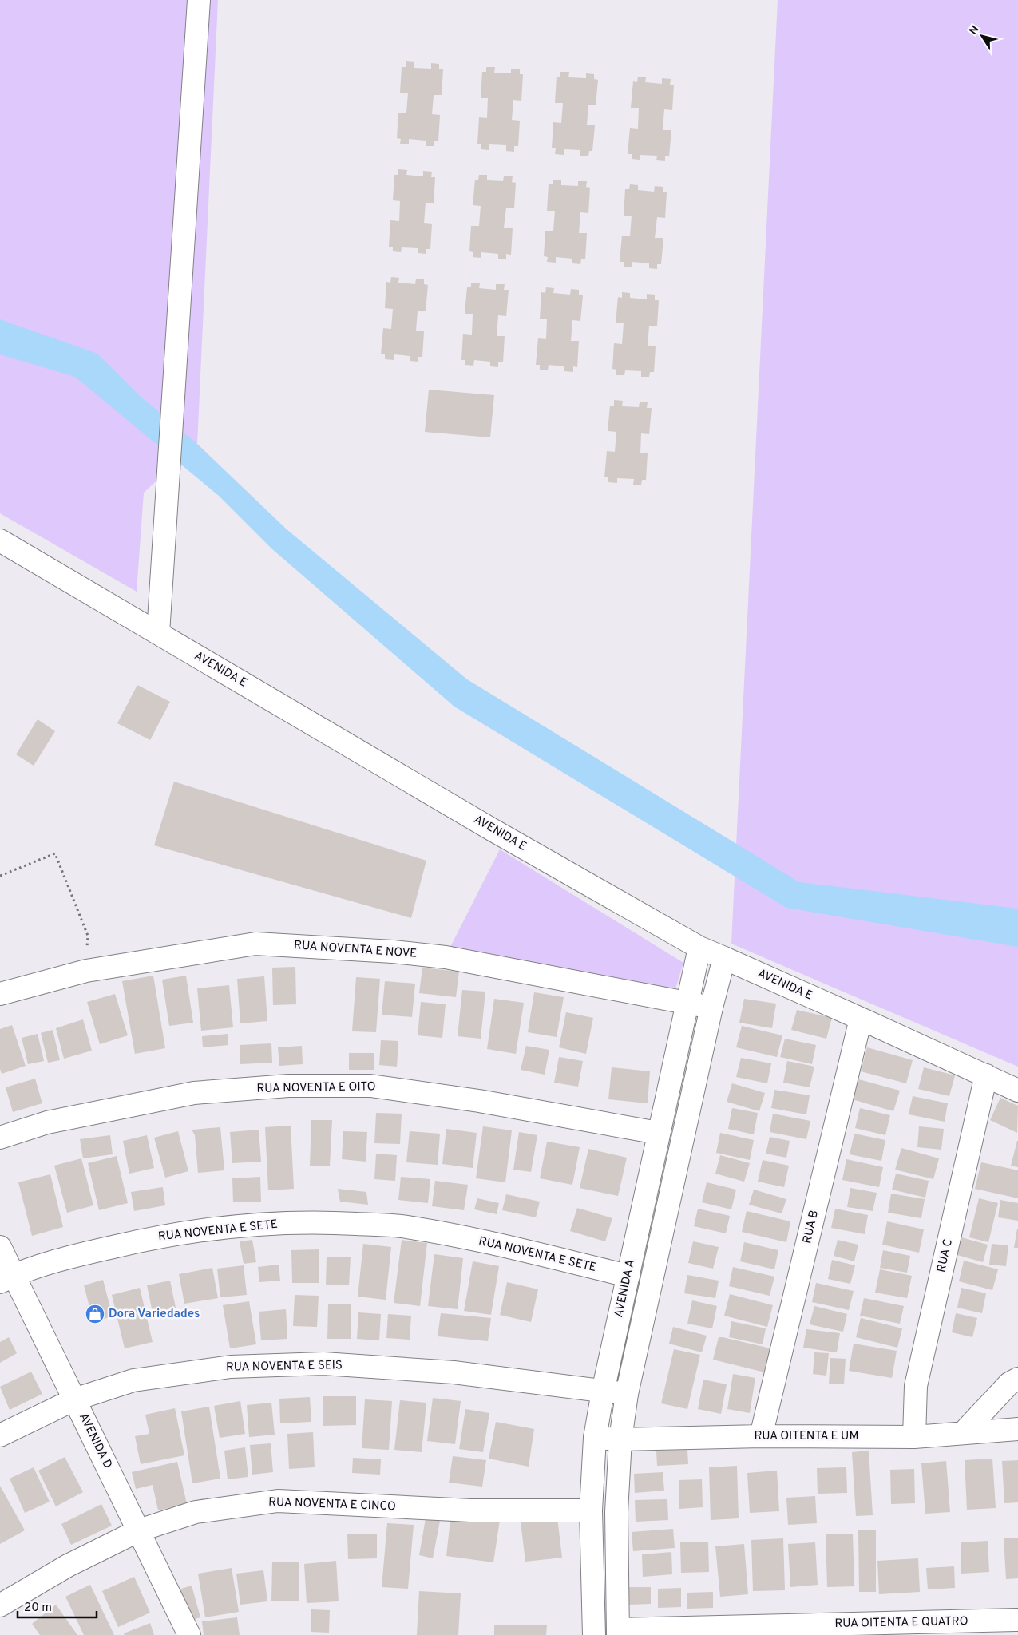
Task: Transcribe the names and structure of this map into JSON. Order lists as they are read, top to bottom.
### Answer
{
  "streets": {
    "street": [
      "AVENIDA E",
      "RUA NOVENTA E NOVE",
      "RUA NOVENTA E OITO",
      "RUA B",
      "RUA NOVENTA E SETE",
      "RUA C",
      "AVENIDA A",
      "RUA NOVENTA E SEIS",
      "RUA OITENTA E UM",
      "AVENIDA D",
      "RUA NOVENTA E CINCO",
      "RUA OITENTA E QUATRO"
    ]
  },
  "crossings": [
    ["AVENIDA E", "RUA B"],
    ["AVENIDA E", "RUA C"],
    ["AVENIDA E", "AVENIDA A"],
    ["RUA NOVENTA E NOVE", "AVENIDA A"],
    ["RUA NOVENTA E OITO", "AVENIDA A"],
    ["RUA B", "RUA OITENTA E UM"],
    ["RUA NOVENTA E SETE", "AVENIDA A"],
    ["RUA NOVENTA E SETE", "AVENIDA D"],
    ["RUA C", "RUA OITENTA E UM"],
    ["AVENIDA A", "RUA NOVENTA E SEIS"],
    ["AVENIDA A", "RUA OITENTA E UM"],
    ["AVENIDA A", "RUA NOVENTA E CINCO"],
    ["AVENIDA A", "RUA OITENTA E QUATRO"],
    ["RUA NOVENTA E SEIS", "AVENIDA D"],
    ["AVENIDA D", "RUA NOVENTA E CINCO"]
  ],
  "places": {
    "shop": ["Dora Variedades"]
  },
  "scale_bar": "20 m",
  "north": "top left"
}
